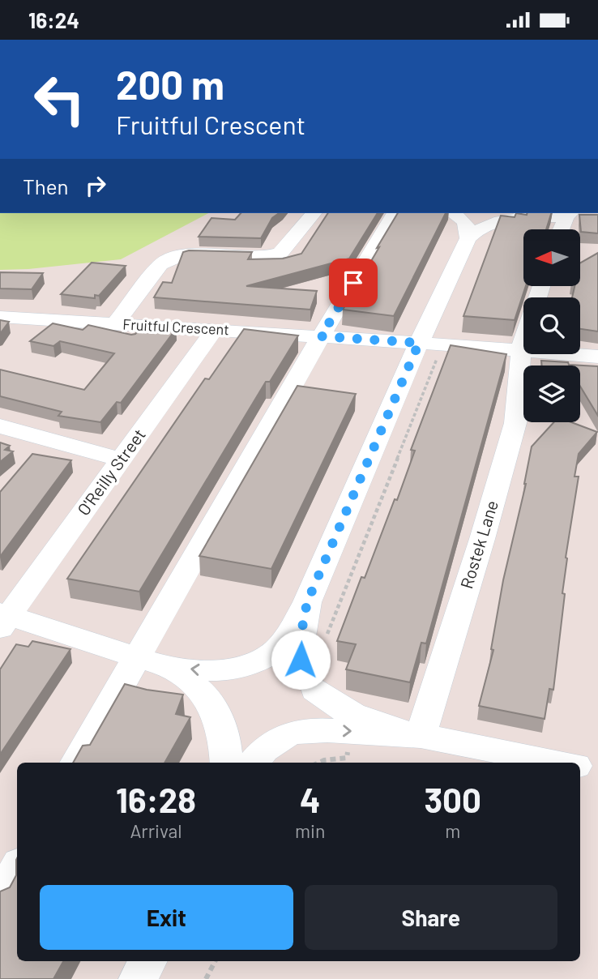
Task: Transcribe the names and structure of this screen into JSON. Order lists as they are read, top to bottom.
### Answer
{
  "streets": {
    "street": ["Fruitful Crescent", "O'Reilly Street", "Rostek Lane"]
  },
  "crossings": [
    ["Fruitful Crescent", "O'Reilly Street"],
    ["Fruitful Crescent", "Rostek Lane"]
  ],
  "north": "left",
  "page": {
    "status": "16:24",
    "turn": ["200 m", "Fruitful Crescent"],
    "then": "Then",
    "eta": [
      "16:28",
      "Arrival",
      "4",
      "min",
      "300",
      "m"
    ],
    "buttons": ["Exit", "Share"]
  }
}
